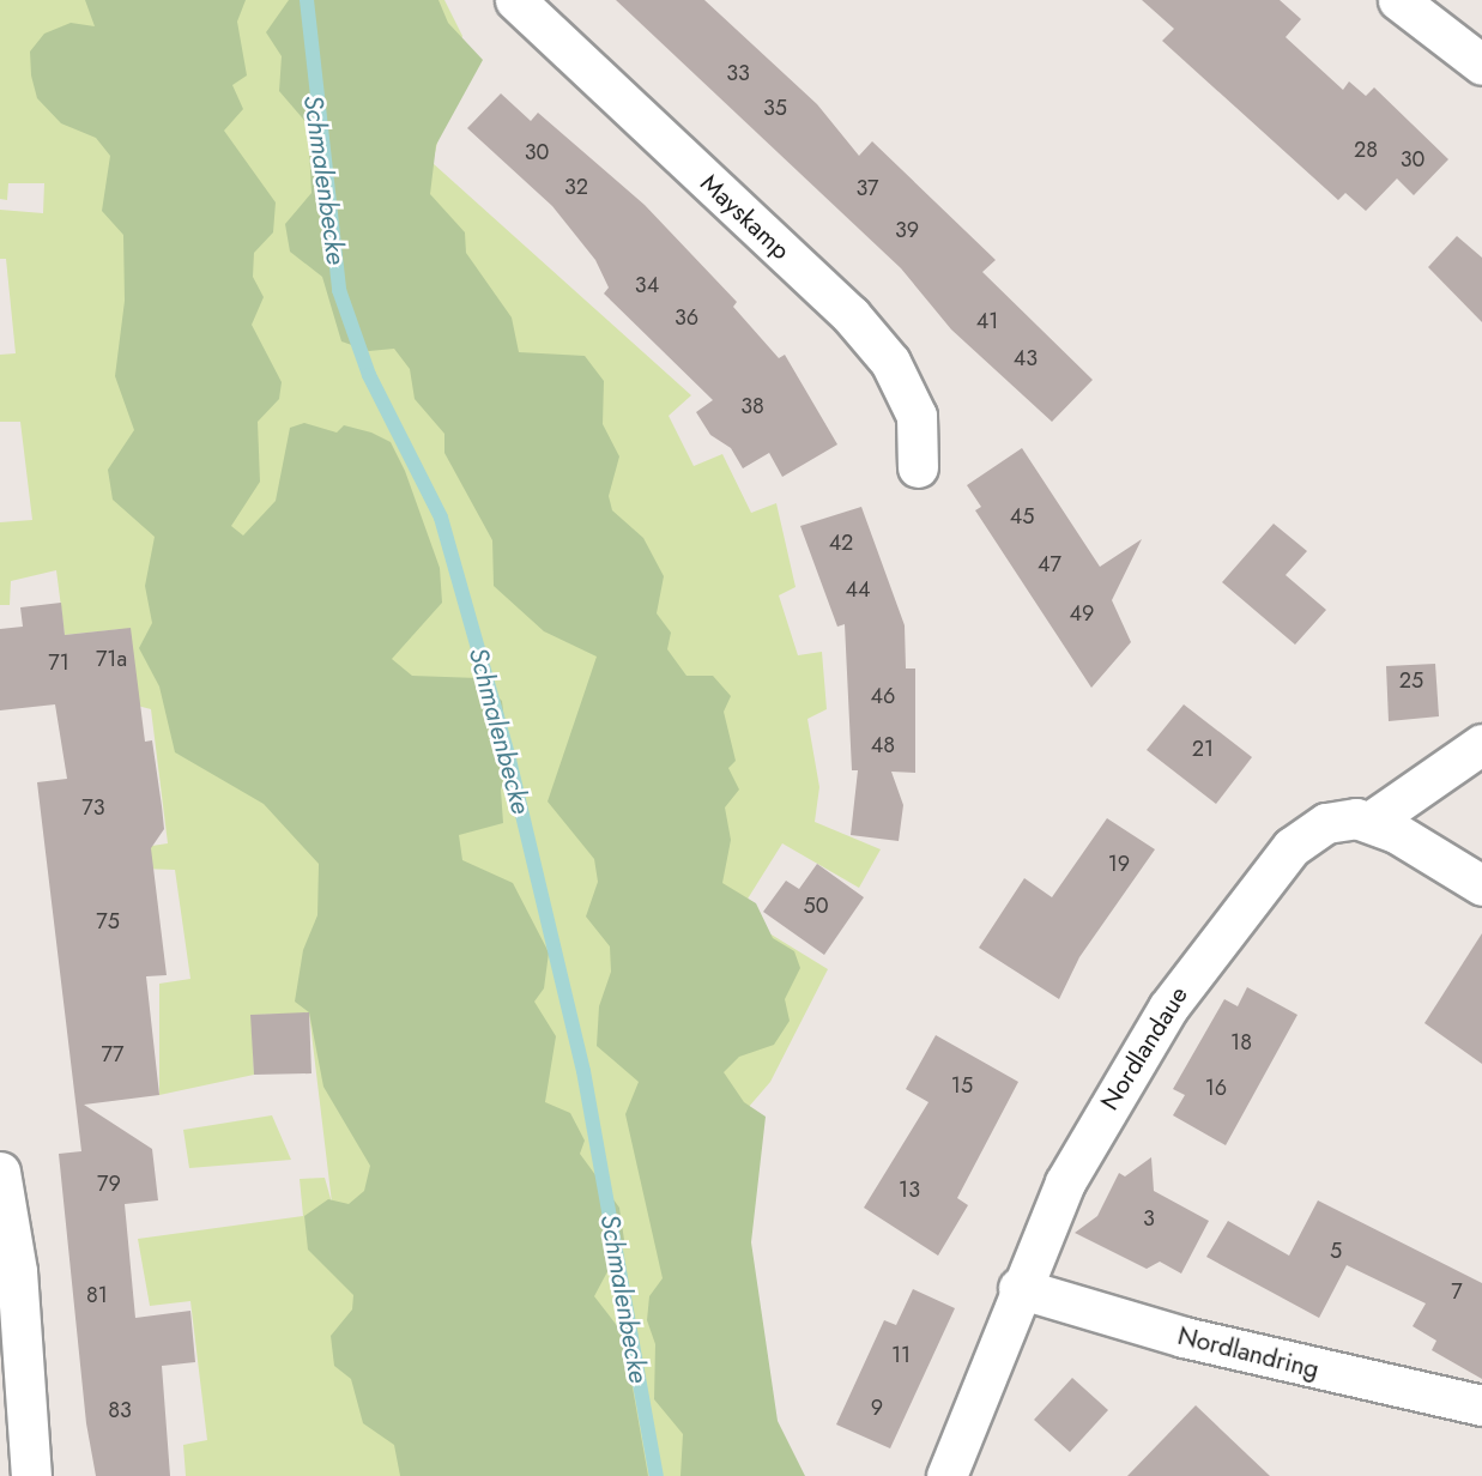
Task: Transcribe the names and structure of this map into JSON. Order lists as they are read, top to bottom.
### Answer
{
  "streets": {
    "street": ["Mayskamp", "Nordlandaue", "Nordlandring"]
  },
  "crossings": [
    ["Nordlandaue", "Nordlandring"]
  ],
  "water": ["Schmalenbecke"],
  "house_numbers": [
    "33",
    "35",
    "28",
    "30",
    "30",
    "32",
    "37",
    "39",
    "34",
    "36",
    "41",
    "43",
    "38",
    "45",
    "42",
    "47",
    "44",
    "49",
    "71a",
    "71",
    "25",
    "46",
    "48",
    "21",
    "73",
    "19",
    "50",
    "75",
    "18",
    "77",
    "15",
    "16",
    "79",
    "13",
    "3",
    "5",
    "7",
    "81",
    "11",
    "9",
    "83"
  ]
}
